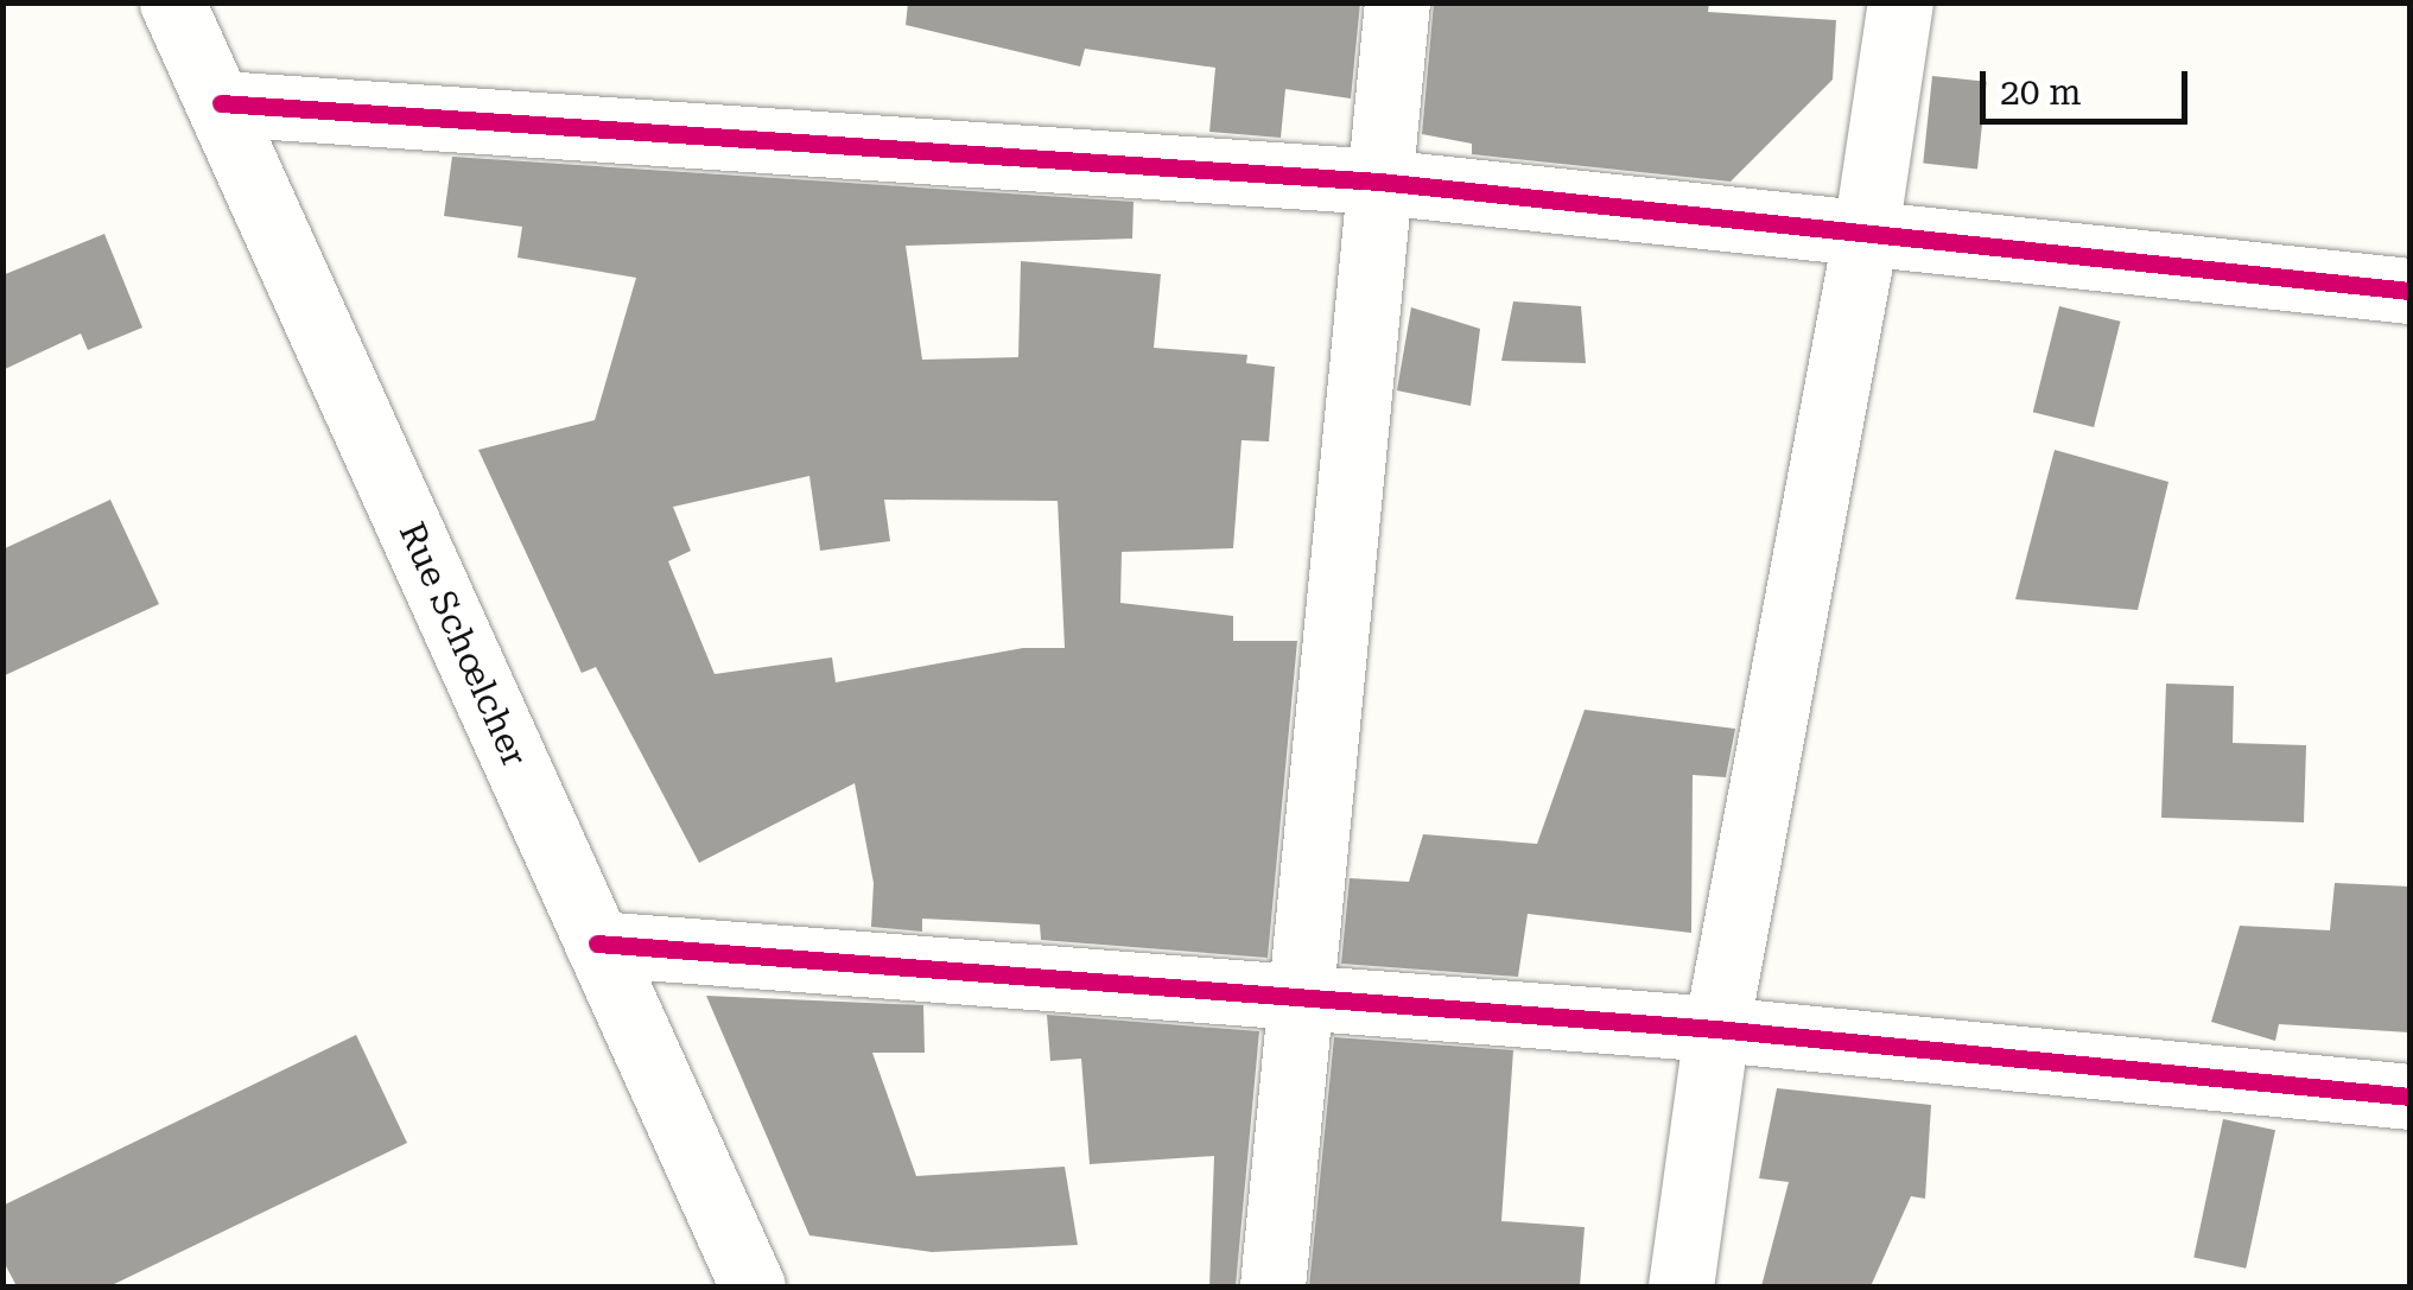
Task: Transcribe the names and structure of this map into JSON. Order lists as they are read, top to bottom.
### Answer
{
  "streets": {
    "street": ["Rue Schœlcher"]
  },
  "scale_bar": "20 m"
}
